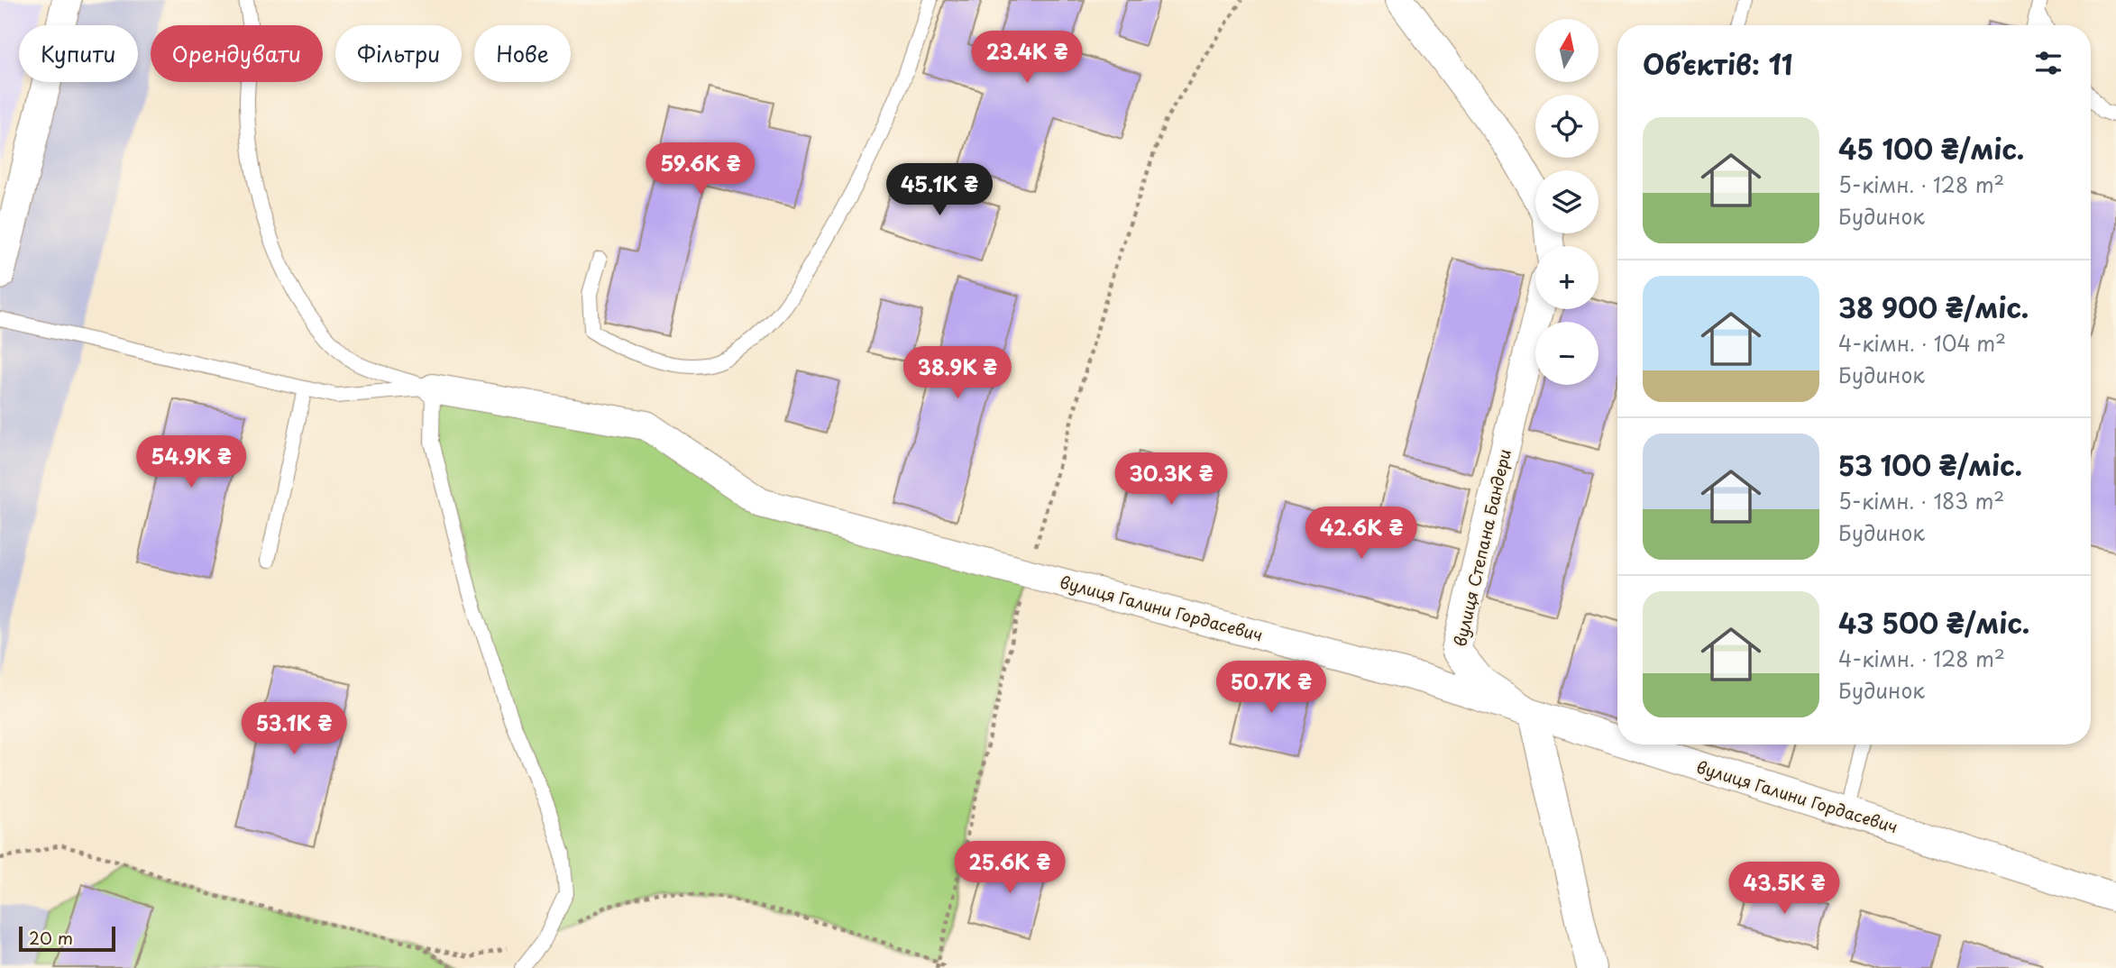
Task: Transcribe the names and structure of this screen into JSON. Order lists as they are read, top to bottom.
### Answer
{
  "streets": {
    "street": ["вулиця Степана Бандери", "вулиця Галини Гордасевич"]
  },
  "crossings": [
    ["вулиця Степана Бандери", "вулиця Галини Гордасевич"]
  ],
  "scale_bar": "20 m",
  "north": "top",
  "page": {
    "map_buttons": ["+", "−"],
    "chip": [
      "Купити",
      "Орендувати",
      "Фільтри",
      "Нове"
    ],
    "heading": "Об’єктів: 11",
    "price": [
      "23.4K ₴",
      "59.6K ₴",
      "45.1K ₴",
      "38.9K ₴",
      "54.9K ₴",
      "30.3K ₴",
      "42.6K ₴",
      "50.7K ₴",
      "53.1K ₴",
      "25.6K ₴",
      "43.5K ₴"
    ],
    "list": [
      {
        "name": "45 100 ₴/міс.",
        "note": "5-кімн. · 128 m² · Будинок"
      },
      {
        "name": "38 900 ₴/міс.",
        "note": "4-кімн. · 104 m² · Будинок"
      },
      {
        "name": "53 100 ₴/міс.",
        "note": "5-кімн. · 183 m² · Будинок"
      },
      {
        "name": "43 500 ₴/міс.",
        "note": "4-кімн. · 128 m² · Будинок"
      }
    ],
    "scale": "20 m"
  }
}
